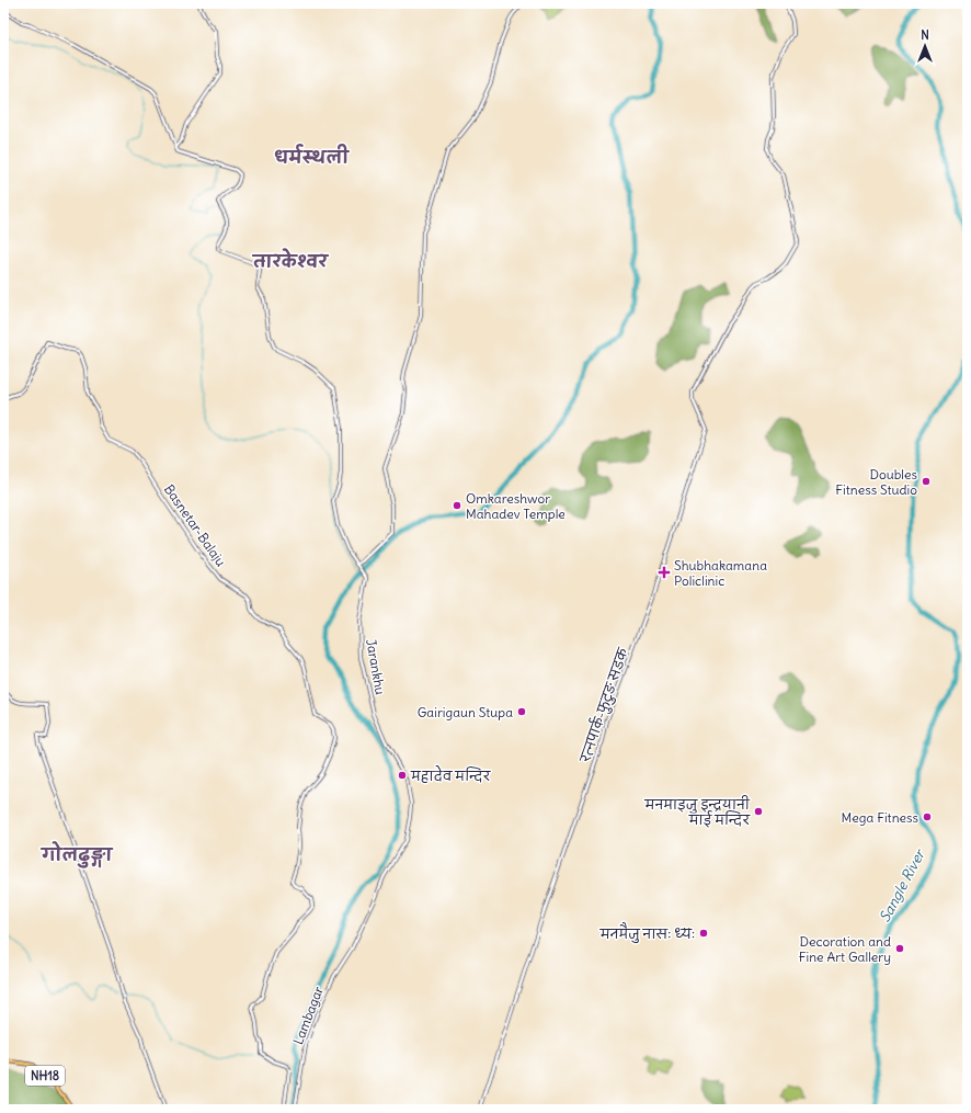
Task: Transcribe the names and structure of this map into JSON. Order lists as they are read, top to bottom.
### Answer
{
  "streets": {
    "main road": ["NH18"],
    "street": [
      "Basnetar-Balaju",
      "Jarankhu",
      "रत्नपार्क-फुटुङ सडक",
      "Lambagar"
    ]
  },
  "crossings": [
    ["Jarankhu", "Lambagar"]
  ],
  "districts": ["धर्मस्थली", "तारकेश्वर", "गोलढुङ्गा"],
  "water": ["Sangle River"],
  "places": {
    "other": [
      "Doubles Fitness Studio",
      "Omkareshwor Mahadev Temple",
      "Gairigaun Stupa",
      "महादेव मन्दिर",
      "मनमाइजु इन्द्रयानी माई मन्दिर",
      "Mega Fitness",
      "मनमैजु नासः ध्यः",
      "Decoration and Fine Art Gallery"
    ],
    "health": ["Shubhakamana Policlinic"]
  },
  "north": "top"
}
